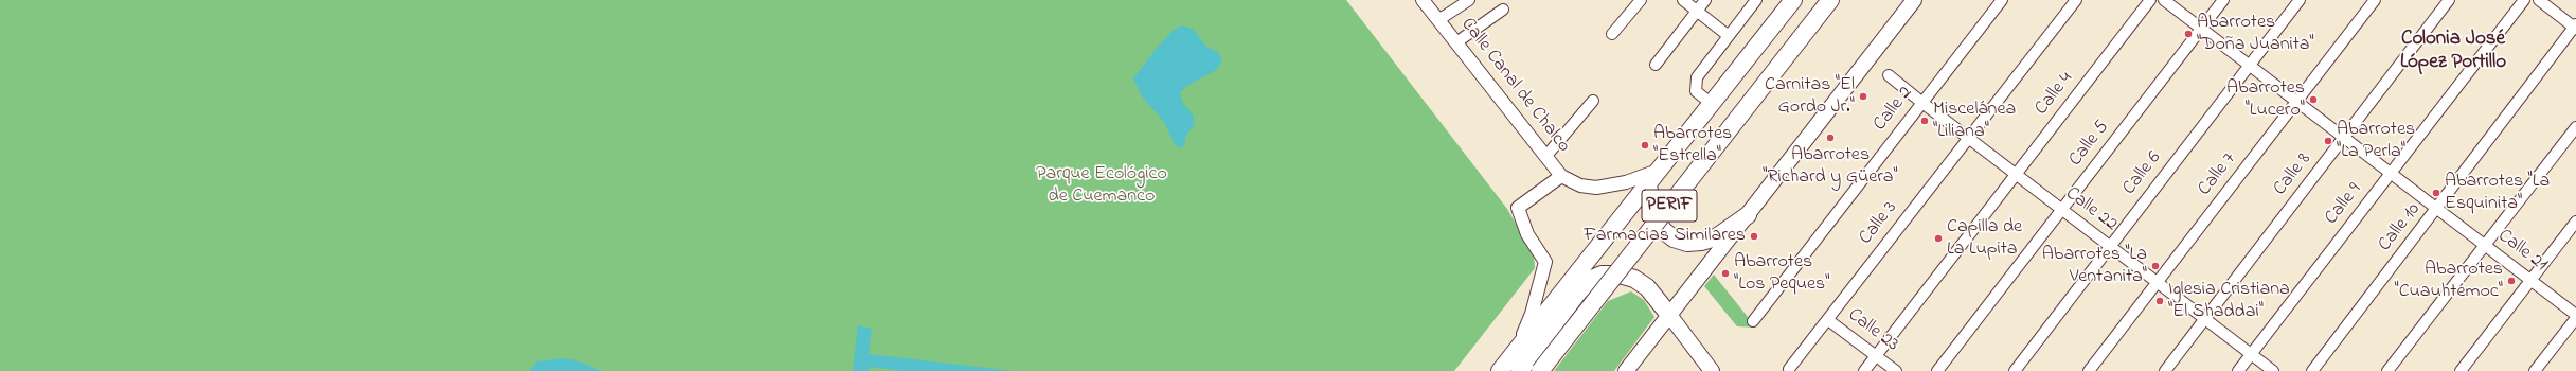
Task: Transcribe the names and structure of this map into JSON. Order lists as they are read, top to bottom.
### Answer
{
  "streets": {
    "highway": ["PERIF"],
    "street": [
      "Calle Canal de Chalco",
      "Calle 4",
      "Calle 2",
      "Calle 5",
      "Calle 6",
      "Calle 7",
      "Calle 8",
      "Calle 9",
      "Calle 22",
      "Calle 3",
      "Calle 10",
      "Calle 21",
      "Calle 23"
    ]
  },
  "crossings": [
    ["Calle Canal de Chalco", "PERIF"],
    ["Calle 4", "Calle 22"],
    ["Calle 4", "Calle 23"],
    ["Calle 2", "Calle 22"],
    ["Calle 5", "Calle 22"],
    ["Calle 5", "Calle 21"],
    ["Calle 6", "Calle 22"],
    ["Calle 6", "Calle 21"],
    ["Calle 7", "Calle 22"],
    ["Calle 7", "Calle 21"],
    ["Calle 8", "Calle 22"],
    ["Calle 8", "Calle 21"],
    ["Calle 9", "Calle 22"],
    ["Calle 9", "Calle 21"],
    ["Calle 22", "Calle 3"],
    ["Calle 3", "Calle 23"],
    ["Calle 10", "Calle 21"]
  ],
  "districts": ["Colonia José López Portillo"],
  "parks": ["Parque Ecológico de Cuemanco"],
  "places": [
    "Abarrotes \"Doña Juanita\"",
    "Carnitas \"El Gordo Jr.\"",
    "Abarrotes \"Lucero\"",
    "Miscelánea \"Liliana\"",
    "Abarrotes \"Richard y Güera\"",
    "Abarrotes \"La Perla\"",
    "Abarrotes \"Estrella\"",
    "Abarrotes \"La Esquinita\"",
    "Farmacias Similares",
    "Capilla de La Lupita",
    "Abarrotes \"La Ventanita\"",
    "Abarrotes \"Los Peques\"",
    "Abarrotes \"Cuauhtémoc\"",
    "Iglesia Cristiana \"El Shaddai\""
  ]
}
